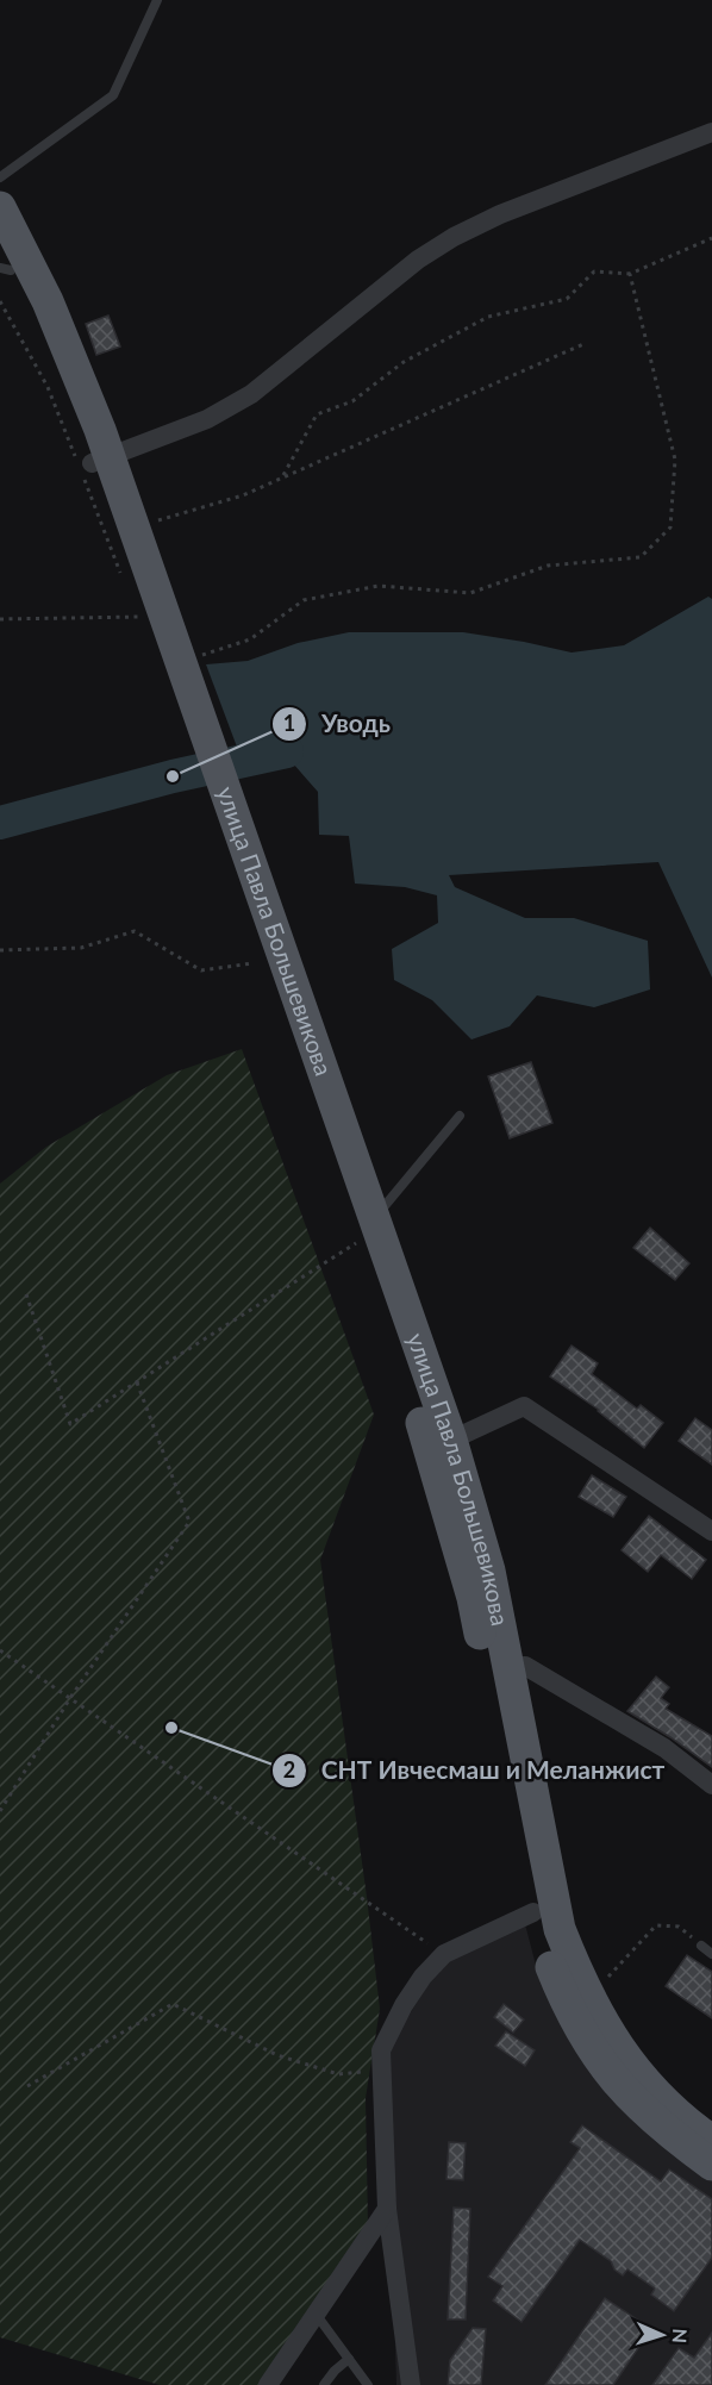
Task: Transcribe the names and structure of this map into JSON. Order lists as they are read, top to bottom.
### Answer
{
  "streets": {
    "main road": ["улица Павла Большевикова"]
  },
  "places": ["Уводь", "СНТ Ивчесмаш и Меланжист"],
  "north": "right"
}
